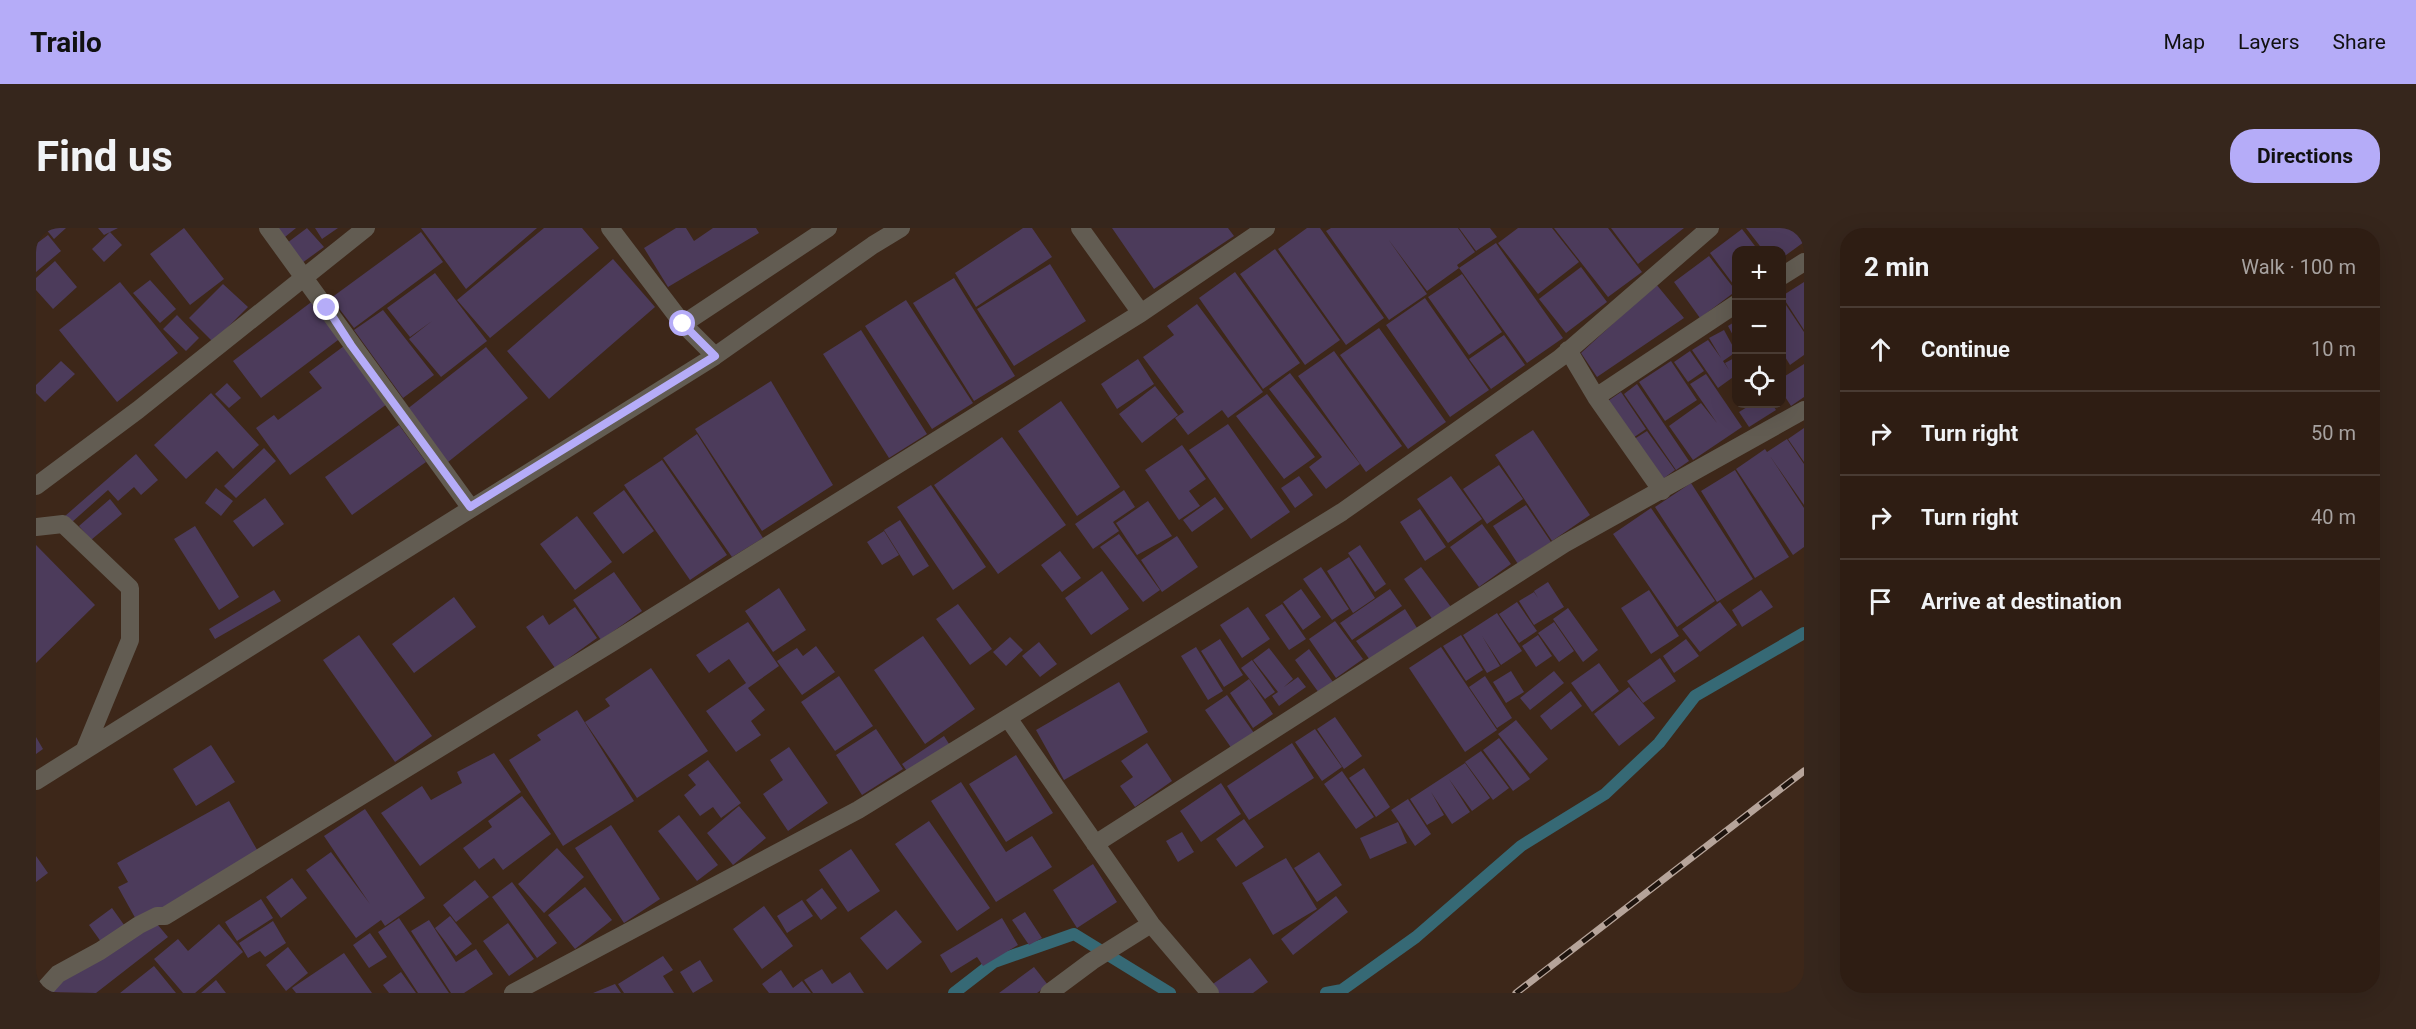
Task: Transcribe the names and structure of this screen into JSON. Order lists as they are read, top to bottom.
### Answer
{
  "page": {
    "header": "Trailo",
    "nav": ["Map", "Layers", "Share"],
    "buttons": "Directions",
    "title": "Find us",
    "heading": ["2 min", "Walk · 100 m"],
    "map_buttons": ["+", "−"],
    "list": [
      ["Continue", "10 m"],
      ["Turn right", "50 m"],
      ["Turn right", "40 m"],
      "Arrive at destination"
    ]
  }
}
